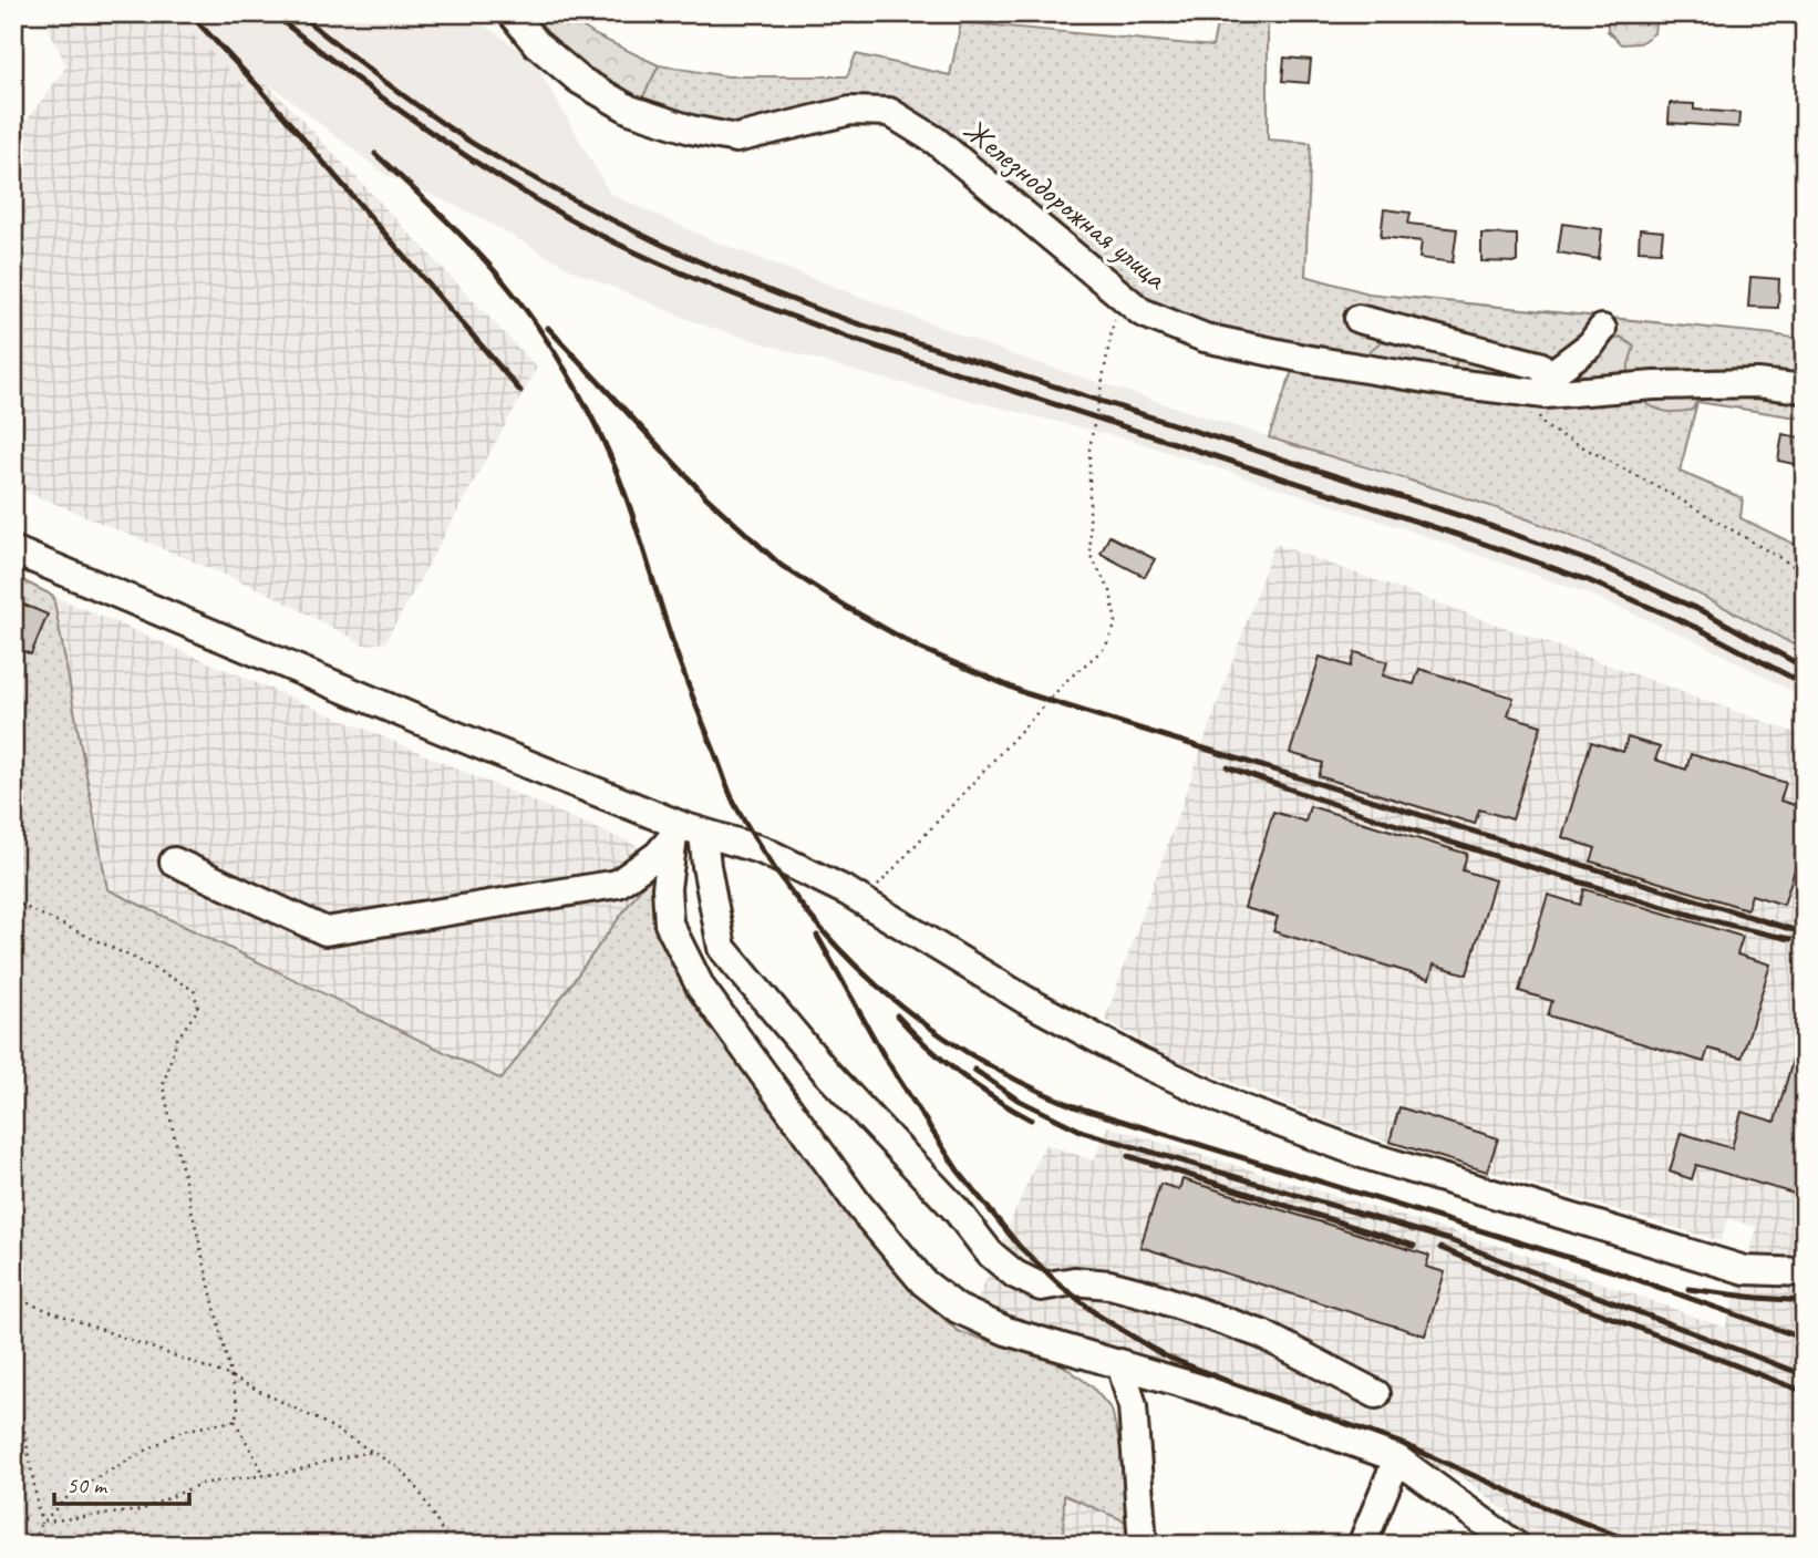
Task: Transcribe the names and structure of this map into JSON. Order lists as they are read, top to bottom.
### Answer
{
  "streets": {
    "street": ["Железнодорожная улица"]
  },
  "scale_bar": "50 m"
}
